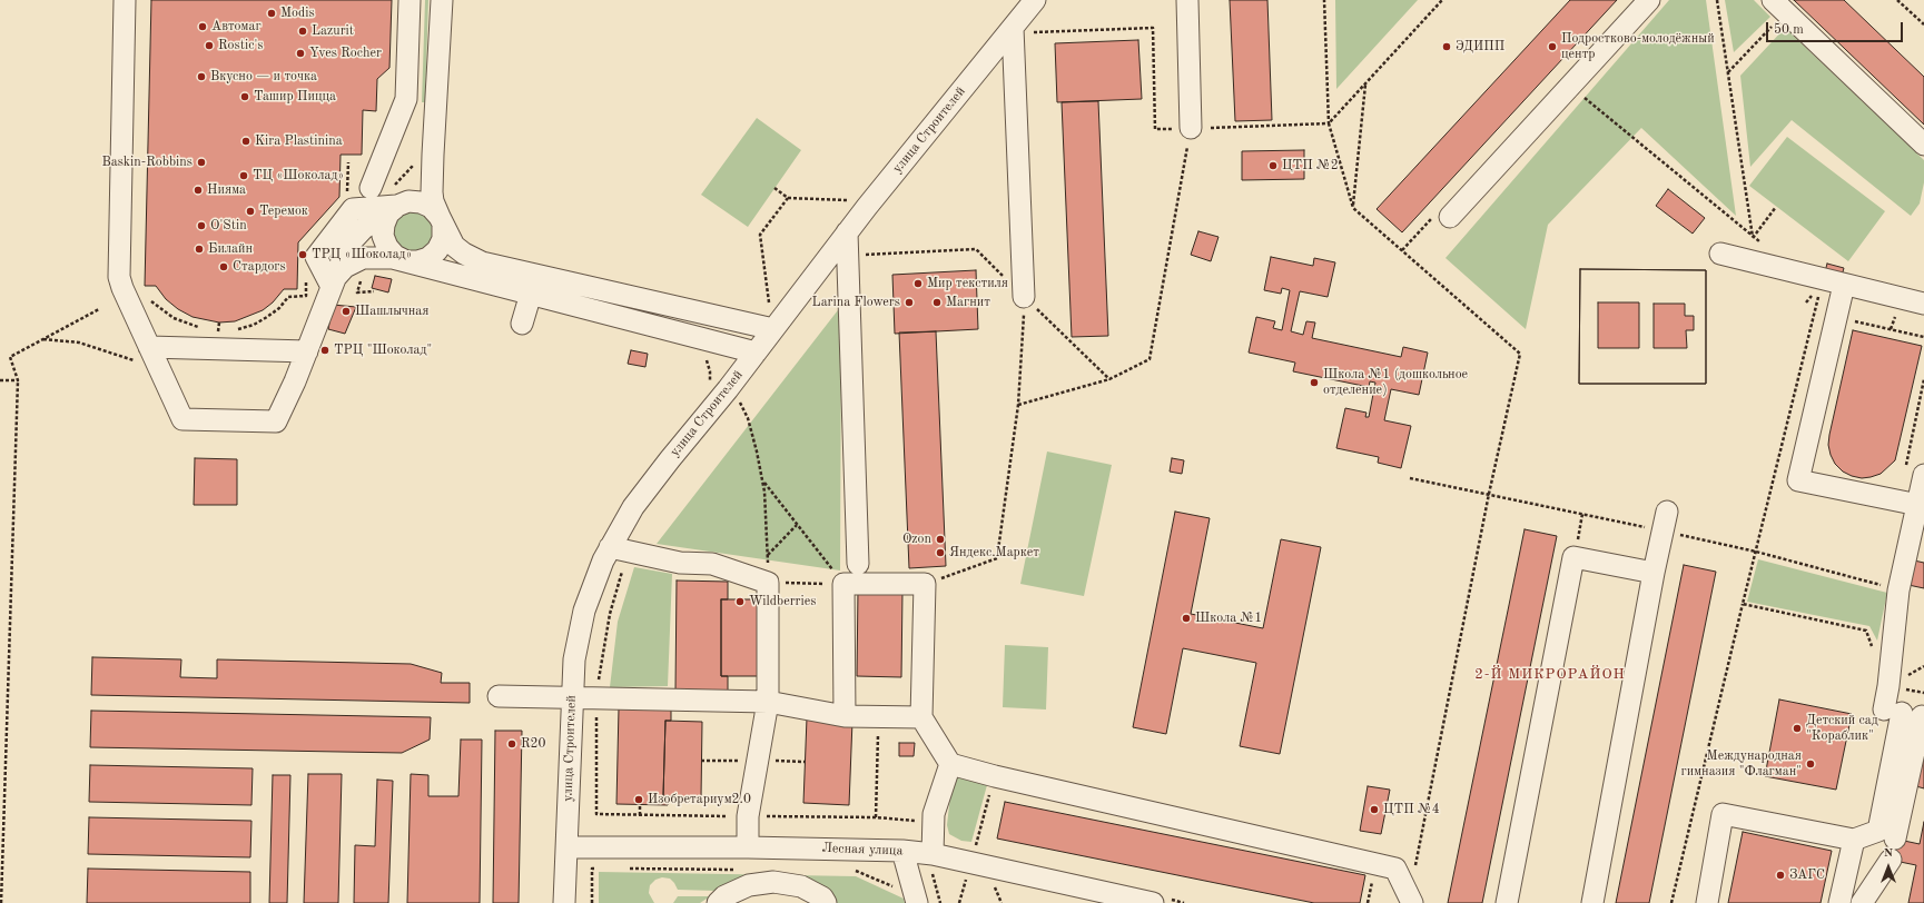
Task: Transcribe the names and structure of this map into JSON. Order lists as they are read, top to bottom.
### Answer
{
  "streets": {
    "street": ["улица Строителей", "Лесная улица"]
  },
  "crossings": [
    ["улица Строителей", "Лесная улица"]
  ],
  "districts": ["2-Й МИКРОРАЙОН"],
  "places": [
    "Modis",
    "Автомаг",
    "Lazurit",
    "Rostic's",
    "ЭДИПП",
    "Подростково-молодёжный центр",
    "Yves Rocher",
    "Вкусно — и точка",
    "Ташир Пицца",
    "Kira Plastinina",
    "Baskin-Robbins",
    "ЦТП №2",
    "ТЦ «Шоколад»",
    "Нияма",
    "Теремок",
    "O'Stin",
    "Билайн",
    "ТРЦ «Шоколад»",
    "Стардогs",
    "Мир текстиля",
    "Larina Flowers",
    "Магнит",
    "Шашлычная",
    "ТРЦ \"Шоколад\"",
    "Школа №1 (дошкольное отделение)",
    "Ozon",
    "Яндекс.Маркет",
    "Wildberries",
    "Школа №1",
    "Детский сад \"Кораблик\"",
    "R20",
    "Международная гимназия \"Флагман\"",
    "Изобретариум2.0",
    "ЦТП №4",
    "ЗАГС"
  ],
  "scale_bar": "50 m",
  "north": "top"
}
